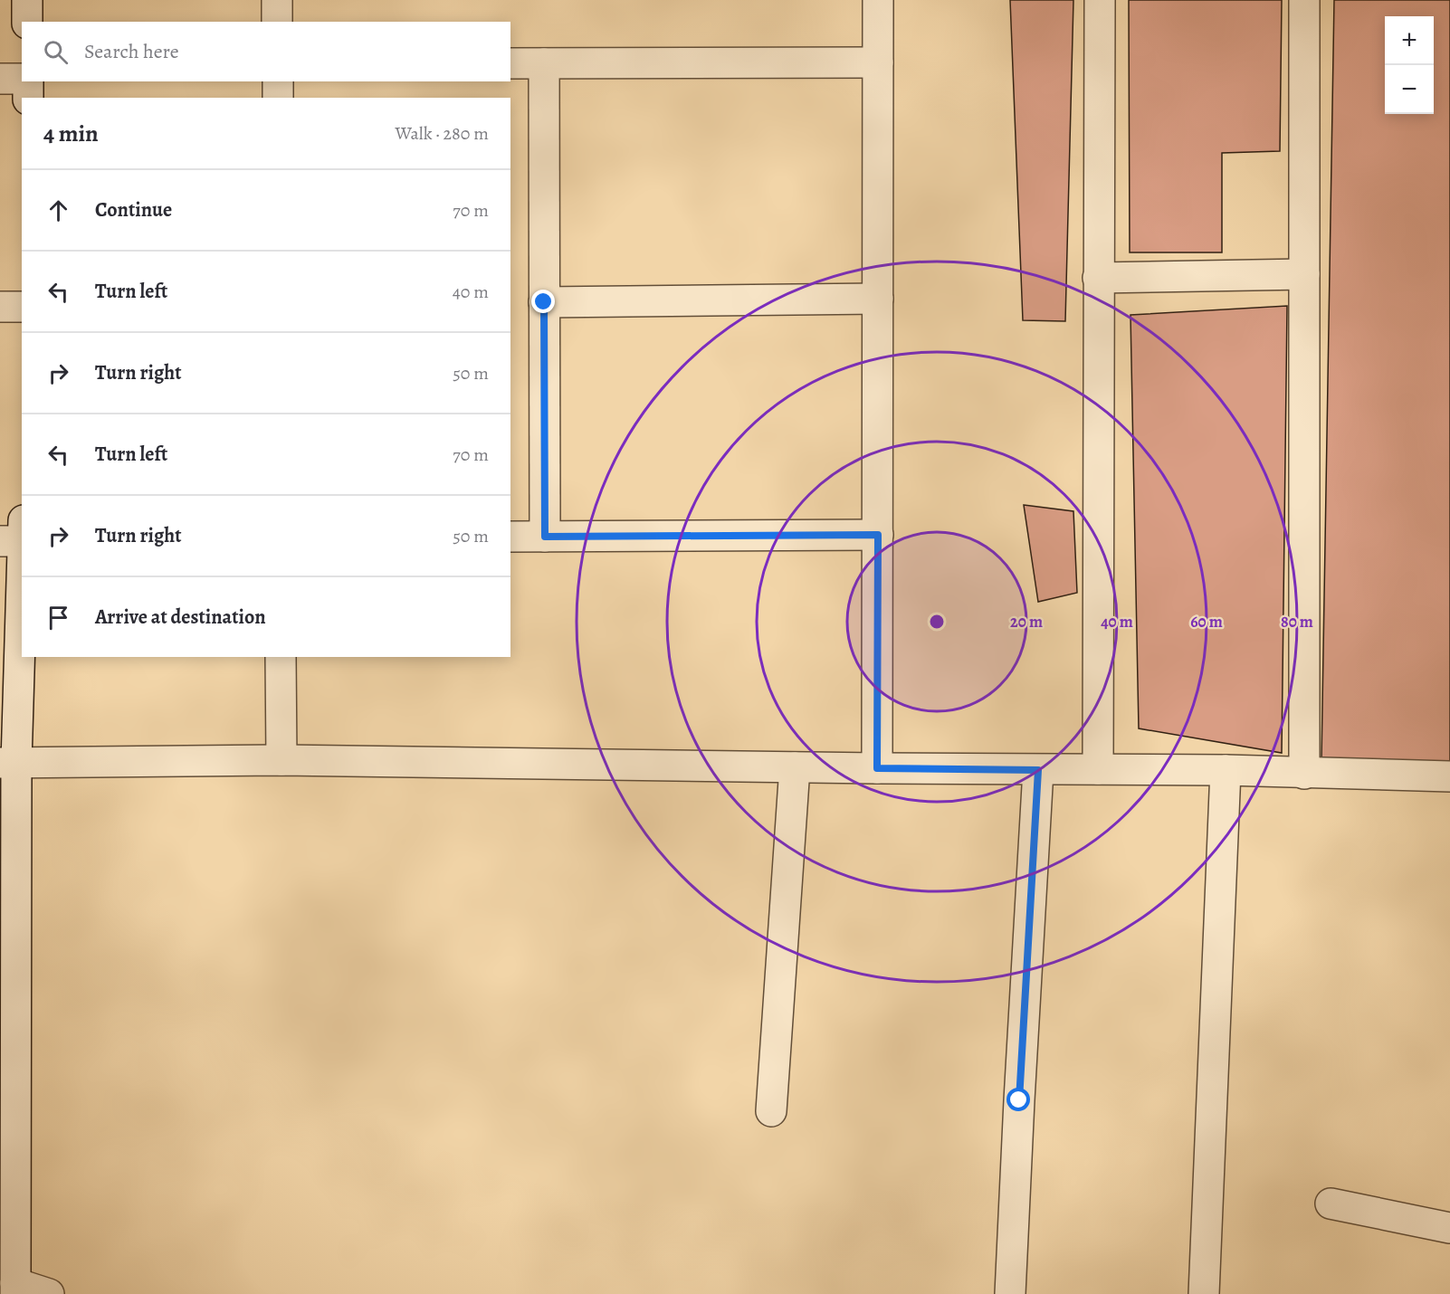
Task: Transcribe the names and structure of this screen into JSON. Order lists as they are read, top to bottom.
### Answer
{
  "page": {
    "map_buttons": ["+", "−"],
    "search": "Search here",
    "heading": ["4 min", "Walk · 280 m"],
    "list": [
      ["Continue", "70 m"],
      ["Turn left", "40 m"],
      ["Turn right", "50 m"],
      ["Turn left", "70 m"],
      ["Turn right", "50 m"],
      "Arrive at destination"
    ]
  },
  "rings": [
    "20 m",
    "40 m",
    "60 m",
    "80 m"
  ]
}
